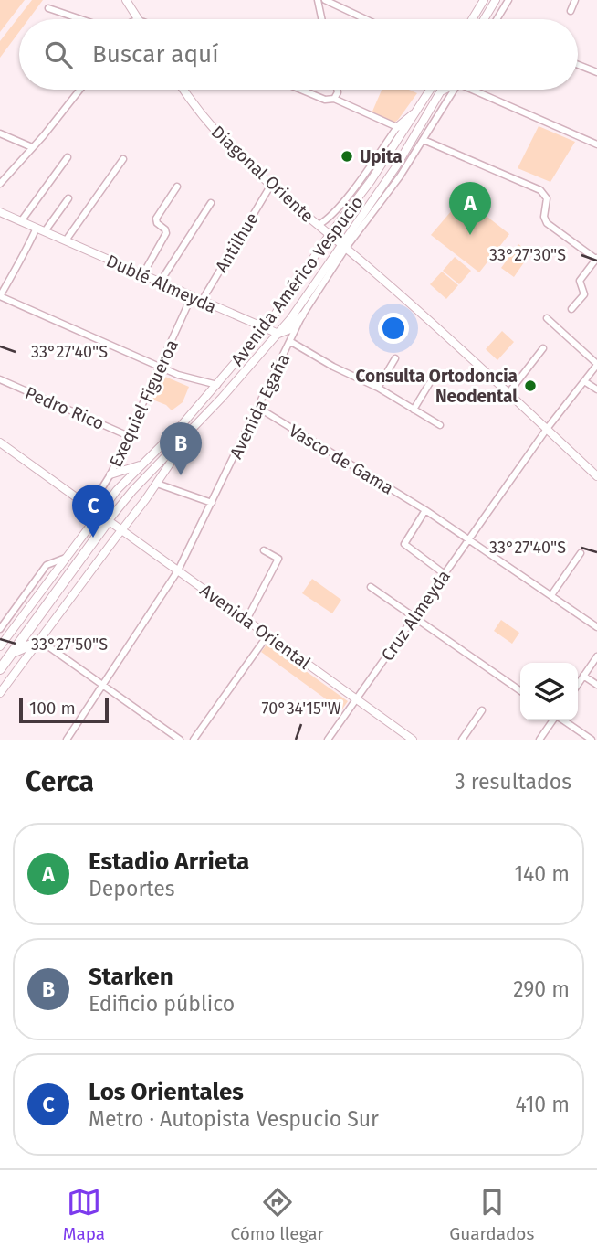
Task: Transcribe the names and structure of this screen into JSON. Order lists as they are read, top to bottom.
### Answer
{
  "streets": {
    "main road": [
      "Diagonal Oriente",
      "Avenida Américo Vespucio",
      "Dublé Almeyda",
      "Avenida Oriental"
    ],
    "street": [
      "Antilhue",
      "Exequiel Figueroa",
      "Avenida Egaña",
      "Pedro Rico",
      "Vasco de Gama",
      "Cruz Almeyda"
    ]
  },
  "crossings": [
    ["Diagonal Oriente", "Antilhue"],
    ["Diagonal Oriente", "Avenida Américo Vespucio"],
    ["Diagonal Oriente", "Avenida Egaña"],
    ["Diagonal Oriente", "Cruz Almeyda"],
    ["Antilhue", "Dublé Almeyda"],
    ["Avenida Américo Vespucio", "Dublé Almeyda"],
    ["Avenida Américo Vespucio", "Avenida Egaña"],
    ["Avenida Américo Vespucio", "Avenida Oriental"],
    ["Dublé Almeyda", "Exequiel Figueroa"],
    ["Exequiel Figueroa", "Pedro Rico"],
    ["Exequiel Figueroa", "Avenida Oriental"],
    ["Avenida Egaña", "Vasco de Gama"],
    ["Avenida Egaña", "Avenida Oriental"],
    ["Vasco de Gama", "Cruz Almeyda"],
    ["Cruz Almeyda", "Avenida Oriental"]
  ],
  "places": ["Upita", "Consulta Ortodoncia Neodental"],
  "scale_bar": "100 m",
  "page": {
    "search": "Buscar aquí",
    "pins": ["A", "B", "C"],
    "scale": "100 m",
    "heading": ["Cerca", "3 resultados"],
    "list": [
      {
        "mark": "A",
        "name": "Estadio Arrieta",
        "note": "Deportes",
        "value": "140 m"
      },
      {
        "mark": "B",
        "name": "Starken",
        "note": "Edificio público",
        "value": "290 m"
      },
      {
        "mark": "C",
        "name": "Los Orientales",
        "note": "Metro · Autopista Vespucio Sur",
        "value": "410 m"
      }
    ],
    "nav": ["Mapa", "Cómo llegar", "Guardados"]
  },
  "coordinates": [
    "33°27'30\"S",
    "33°27'40\"S",
    "33°27'50\"S",
    "70°34'15\"W"
  ]
}
